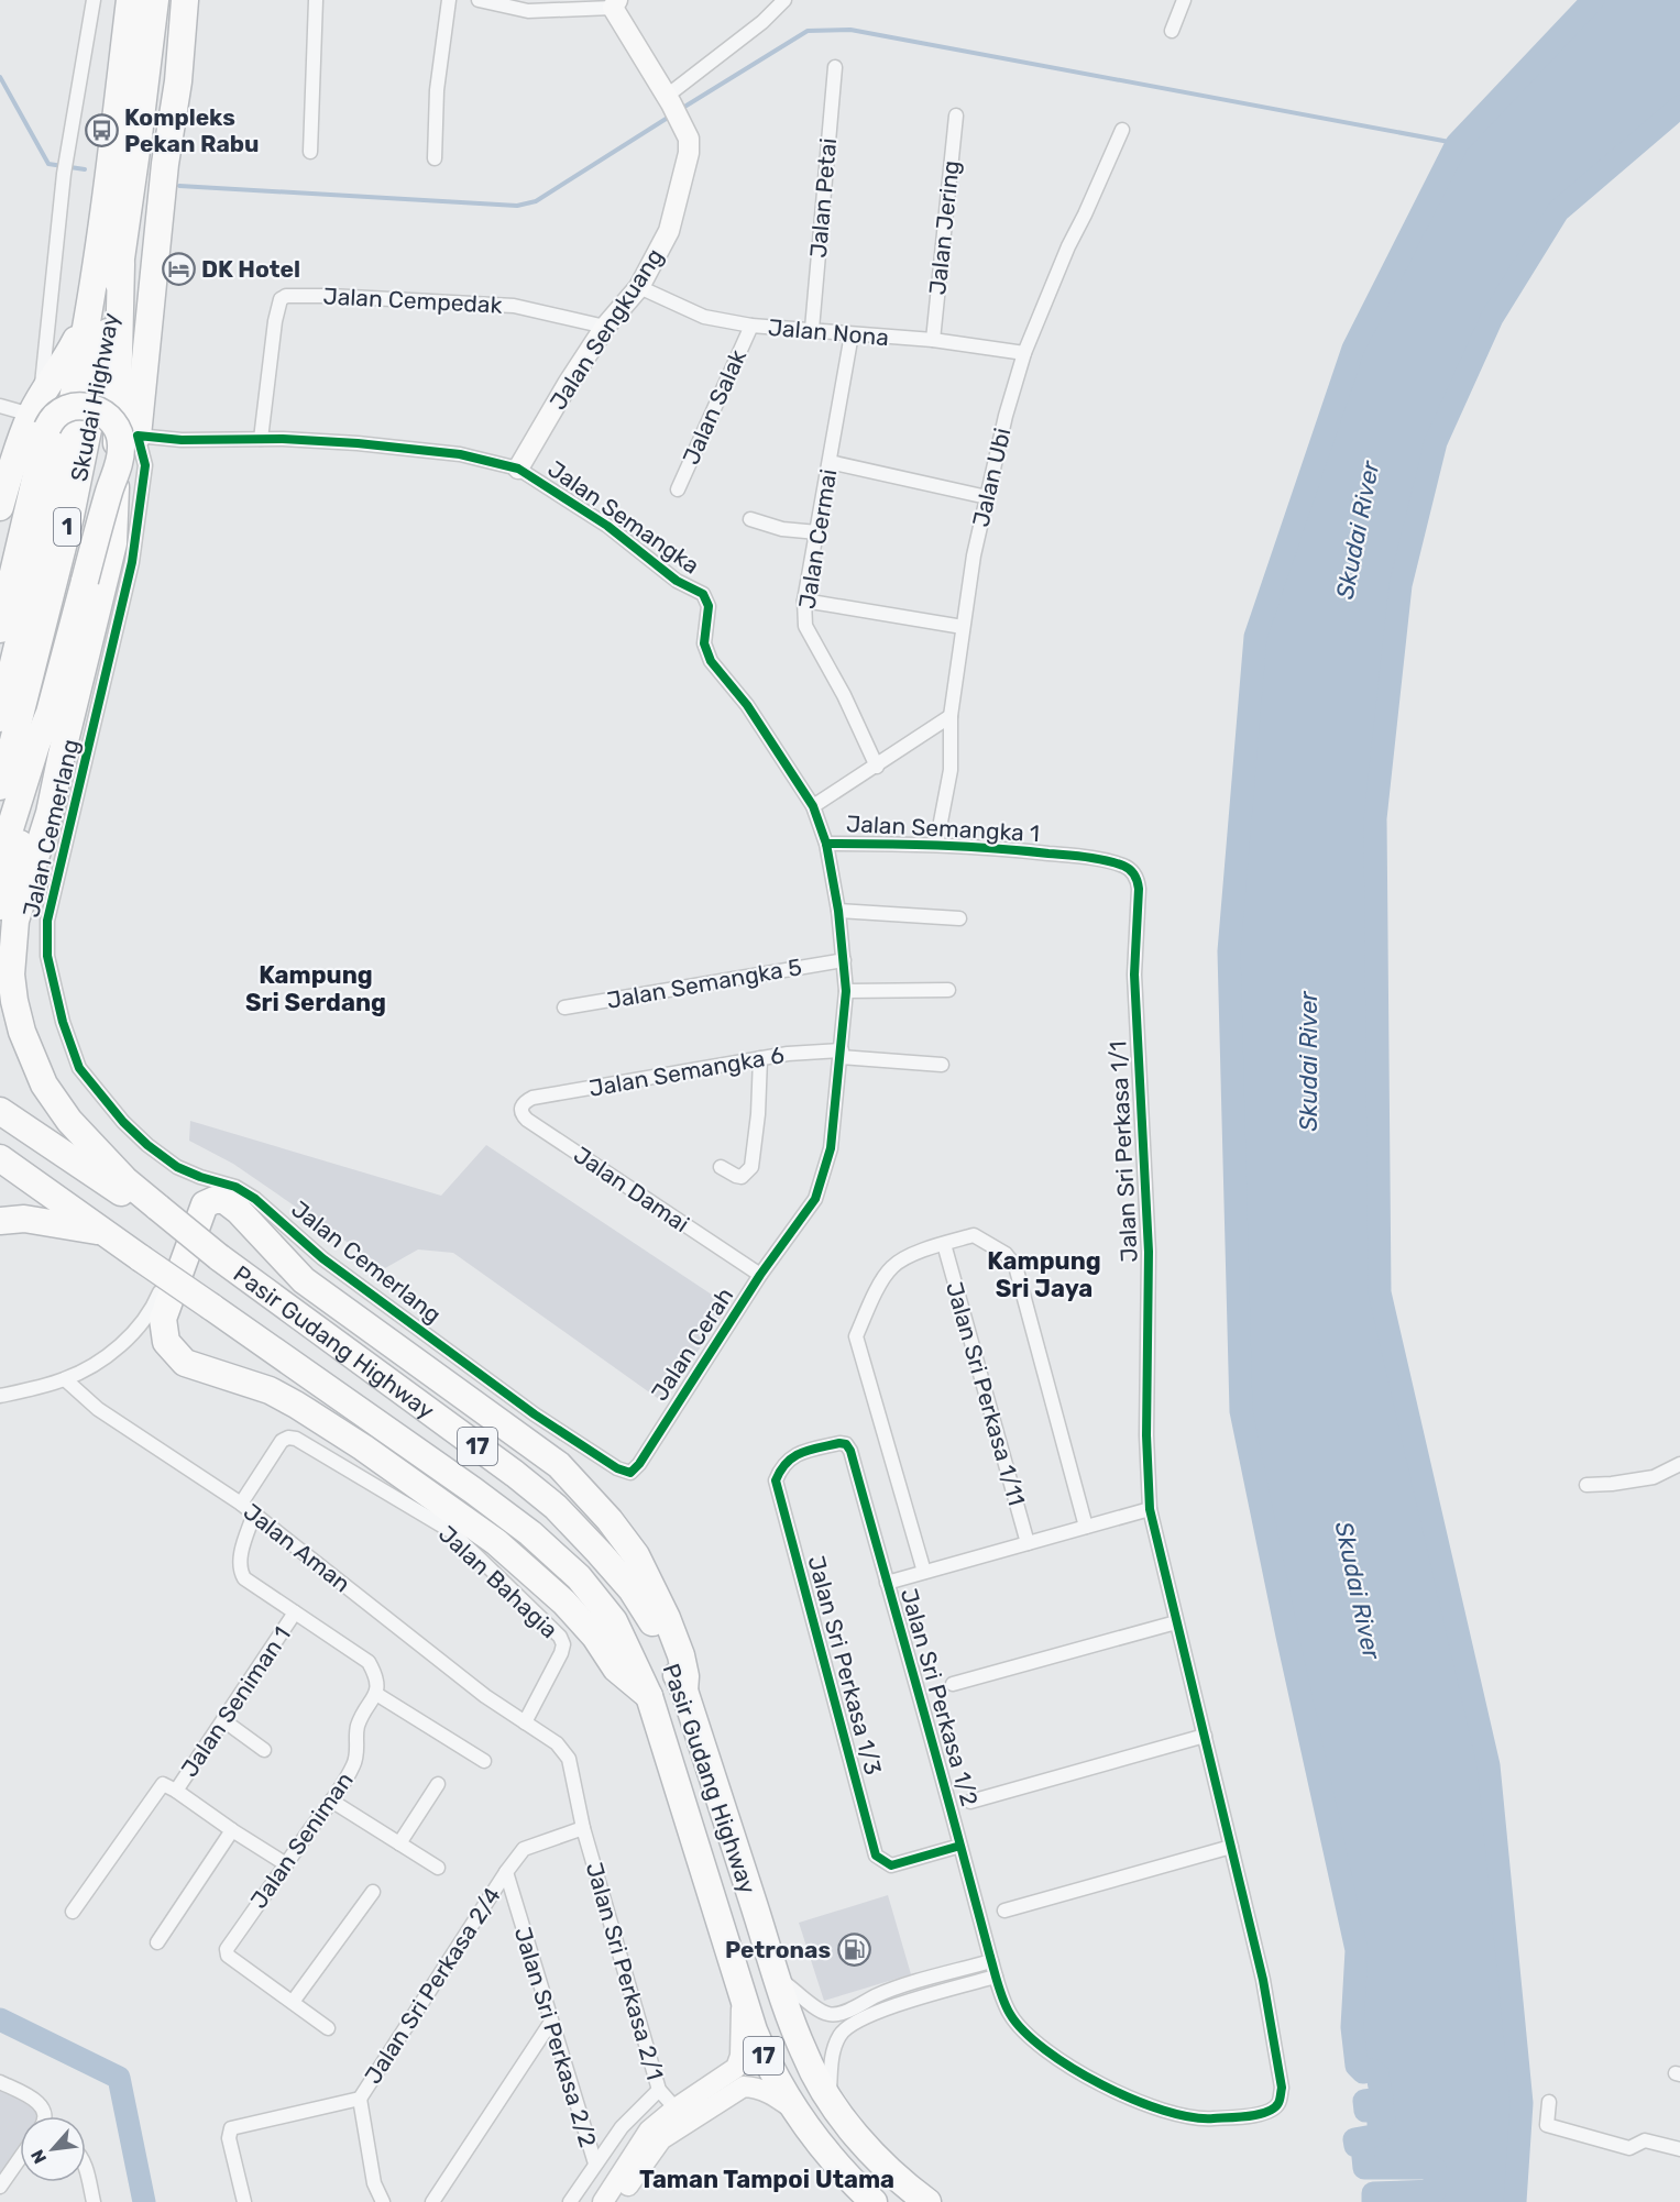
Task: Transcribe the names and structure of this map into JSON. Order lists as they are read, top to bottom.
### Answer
{
  "streets": {
    "highway": [
      "Skudai Highway",
      "1",
      "Pasir Gudang Highway",
      "17"
    ],
    "street": [
      "Jalan Petai",
      "Jalan Jering",
      "Jalan Cempedak",
      "Jalan Sengkuang",
      "Jalan Nona",
      "Jalan Salak",
      "Jalan Ubi",
      "Jalan Semangka",
      "Jalan Cermai",
      "Jalan Cemerlang",
      "Jalan Semangka 1",
      "Jalan Semangka 5",
      "Jalan Semangka 6",
      "Jalan Sri Perkasa 1/1",
      "Jalan Damai",
      "Jalan Cerah",
      "Jalan Sri Perkasa 1/11",
      "Jalan Aman",
      "Jalan Bahagia",
      "Jalan Sri Perkasa 1/3",
      "Jalan Sri Perkasa 1/2",
      "Jalan Seniman 1",
      "Jalan Seniman",
      "Jalan Sri Perkasa 2/1",
      "Jalan Sri Perkasa 2/4",
      "Jalan Sri Perkasa 2/2"
    ]
  },
  "crossings": [
    ["Jalan Petai", "Jalan Nona"],
    ["Jalan Jering", "Jalan Nona"],
    ["Jalan Cempedak", "Jalan Sengkuang"],
    ["Jalan Cempedak", "Jalan Semangka"],
    ["Jalan Sengkuang", "Jalan Nona"],
    ["Jalan Sengkuang", "Jalan Semangka"],
    ["Jalan Nona", "Jalan Salak"],
    ["Jalan Nona", "Jalan Ubi"],
    ["Jalan Nona", "Jalan Cermai"],
    ["Jalan Ubi", "Jalan Semangka 1"],
    ["Jalan Semangka", "Jalan Cemerlang"],
    ["Jalan Semangka", "Jalan Semangka 1"],
    ["Jalan Semangka", "Jalan Semangka 5"],
    ["Jalan Semangka", "Jalan Semangka 6"],
    ["Jalan Semangka", "Jalan Cerah"],
    ["Jalan Cemerlang", "Jalan Cerah"],
    ["Jalan Semangka 1", "Jalan Sri Perkasa 1/1"],
    ["Jalan Semangka 6", "Jalan Damai"],
    ["Jalan Sri Perkasa 1/1", "Jalan Sri Perkasa 1/2"],
    ["Jalan Damai", "Jalan Cerah"],
    ["Jalan Sri Perkasa 1/11", "Jalan Sri Perkasa 1/2"],
    ["Jalan Aman", "Jalan Bahagia"],
    ["Jalan Aman", "Jalan Sri Perkasa 2/1"],
    ["Jalan Sri Perkasa 1/3", "Jalan Sri Perkasa 1/2"],
    ["Jalan Sri Perkasa 2/1", "Jalan Sri Perkasa 2/4"],
    ["Jalan Sri Perkasa 2/1", "Jalan Sri Perkasa 2/2"],
    ["Jalan Sri Perkasa 2/4", "Jalan Sri Perkasa 2/2"]
  ],
  "districts": ["Kampung Sri Serdang", "Kampung Sri Jaya", "Taman Tampoi Utama"],
  "water": ["Skudai River"],
  "places": {
    "bus stop": ["Kompleks Pekan Rabu"],
    "hotel": ["DK Hotel"],
    "fuel station": ["Petronas"]
  },
  "north": "bottom left"
}
